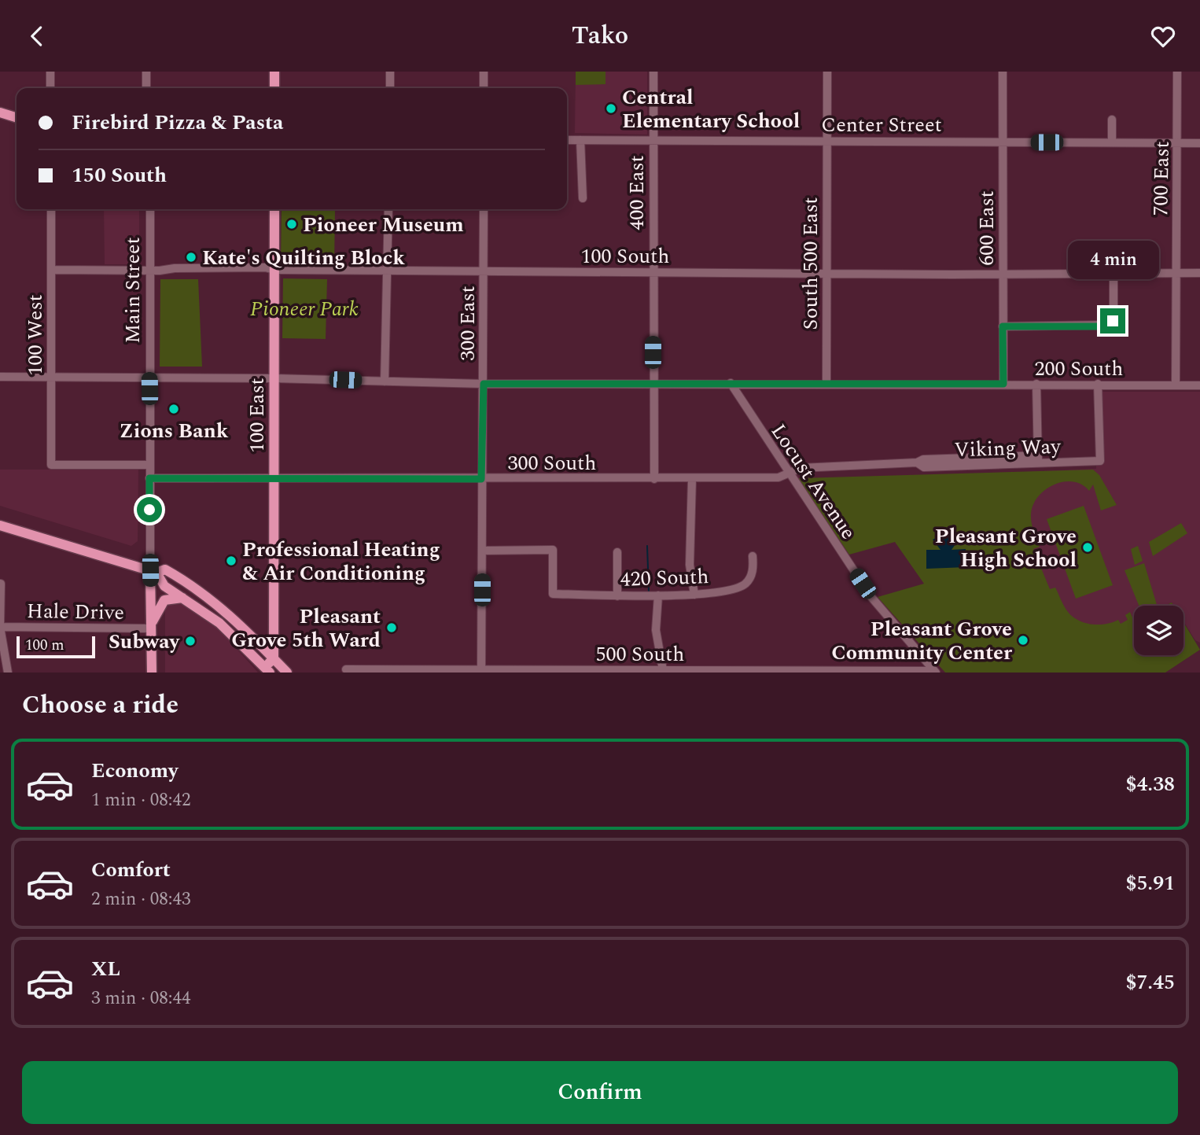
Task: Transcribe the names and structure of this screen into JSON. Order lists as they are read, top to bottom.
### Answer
{
  "streets": {
    "main road": ["Main Street", "100 East"],
    "street": [
      "Center Street",
      "700 East",
      "400 East",
      "600 East",
      "100 South",
      "South 500 East",
      "300 East",
      "100 West",
      "200 South",
      "Viking Way",
      "300 South",
      "Locust Avenue",
      "420 South",
      "Hale Drive",
      "500 South"
    ]
  },
  "crossings": [
    ["Center Street", "700 East"],
    ["Center Street", "400 East"],
    ["Center Street", "600 East"],
    ["Center Street", "South 500 East"],
    ["700 East", "100 South"],
    ["700 East", "200 South"],
    ["400 East", "100 South"],
    ["400 East", "200 South"],
    ["400 East", "300 South"],
    ["600 East", "100 South"],
    ["600 East", "200 South"],
    ["100 South", "South 500 East"],
    ["100 South", "Main Street"],
    ["100 South", "300 East"],
    ["100 South", "100 West"],
    ["100 South", "100 East"],
    ["South 500 East", "200 South"],
    ["Main Street", "100 West"],
    ["Main Street", "200 South"],
    ["Main Street", "300 South"],
    ["Main Street", "Hale Drive"],
    ["300 East", "200 South"],
    ["300 East", "300 South"],
    ["300 East", "420 South"],
    ["300 East", "500 South"],
    ["100 West", "200 South"],
    ["200 South", "100 East"],
    ["200 South", "Viking Way"],
    ["200 South", "Locust Avenue"],
    ["100 East", "300 South"],
    ["Viking Way", "300 South"],
    ["Viking Way", "Locust Avenue"],
    ["300 South", "Locust Avenue"],
    ["Locust Avenue", "500 South"]
  ],
  "parks": ["Pioneer Park"],
  "places": [
    "Central Elementary School",
    "Pioneer Museum",
    "Kate's Quilting Block",
    "Zions Bank",
    "Pleasant Grove High School",
    "Professional Heating & Air Conditioning",
    "Pleasant Grove 5th Ward",
    "Pleasant Grove Community Center",
    "Subway"
  ],
  "scale_bar": "100 m",
  "page": {
    "header": "Tako",
    "banner": ["Firebird Pizza & Pasta", "150 South"],
    "bubble": "4 min",
    "scale": "100 m",
    "heading": "Choose a ride",
    "list": [
      {
        "name": "Economy",
        "note": "1 min · 08:42",
        "value": "$4.38"
      },
      {
        "name": "Comfort",
        "note": "2 min · 08:43",
        "value": "$5.91"
      },
      {
        "name": "XL",
        "note": "3 min · 08:44",
        "value": "$7.45"
      }
    ],
    "buttons": "Confirm"
  }
}
